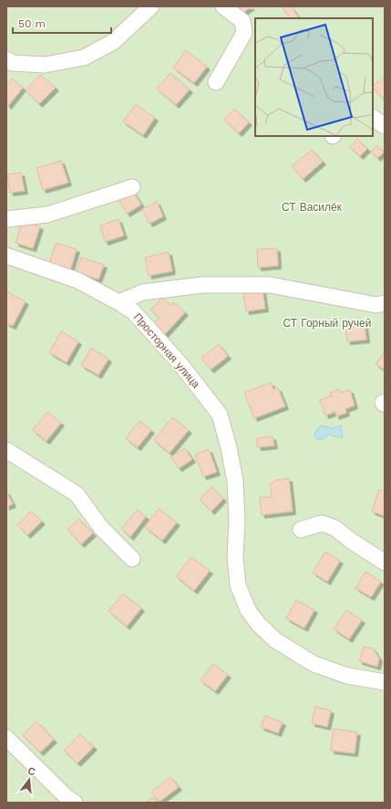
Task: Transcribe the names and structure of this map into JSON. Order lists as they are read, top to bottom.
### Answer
{
  "streets": {
    "street": ["Просторная улица"]
  },
  "parks": ["СТ Василёк", "СТ Горный ручей"],
  "scale_bar": "50 m",
  "north": "top"
}
